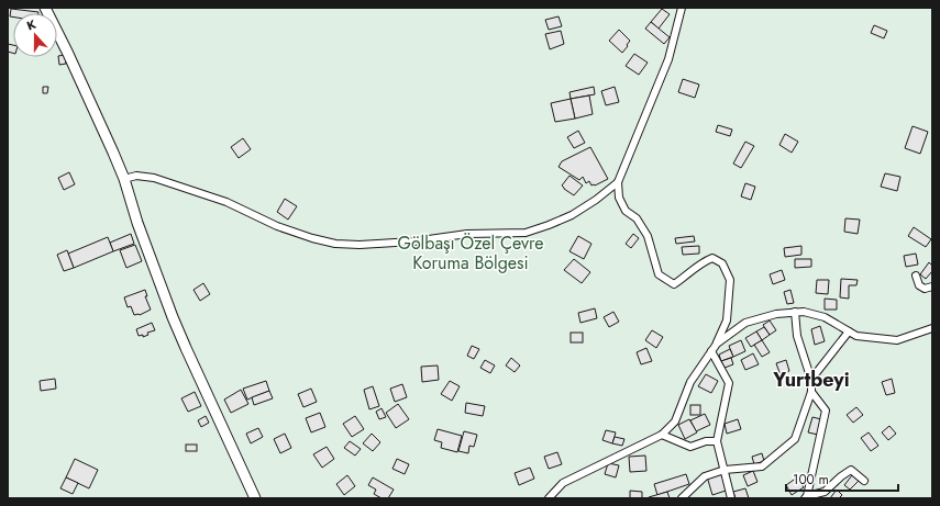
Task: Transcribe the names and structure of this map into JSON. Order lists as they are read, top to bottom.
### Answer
{
  "districts": ["Yurtbeyi"],
  "parks": ["Gölbaşı Özel Çevre Koruma Bölgesi"],
  "scale_bar": "100 m",
  "north": "top"
}
